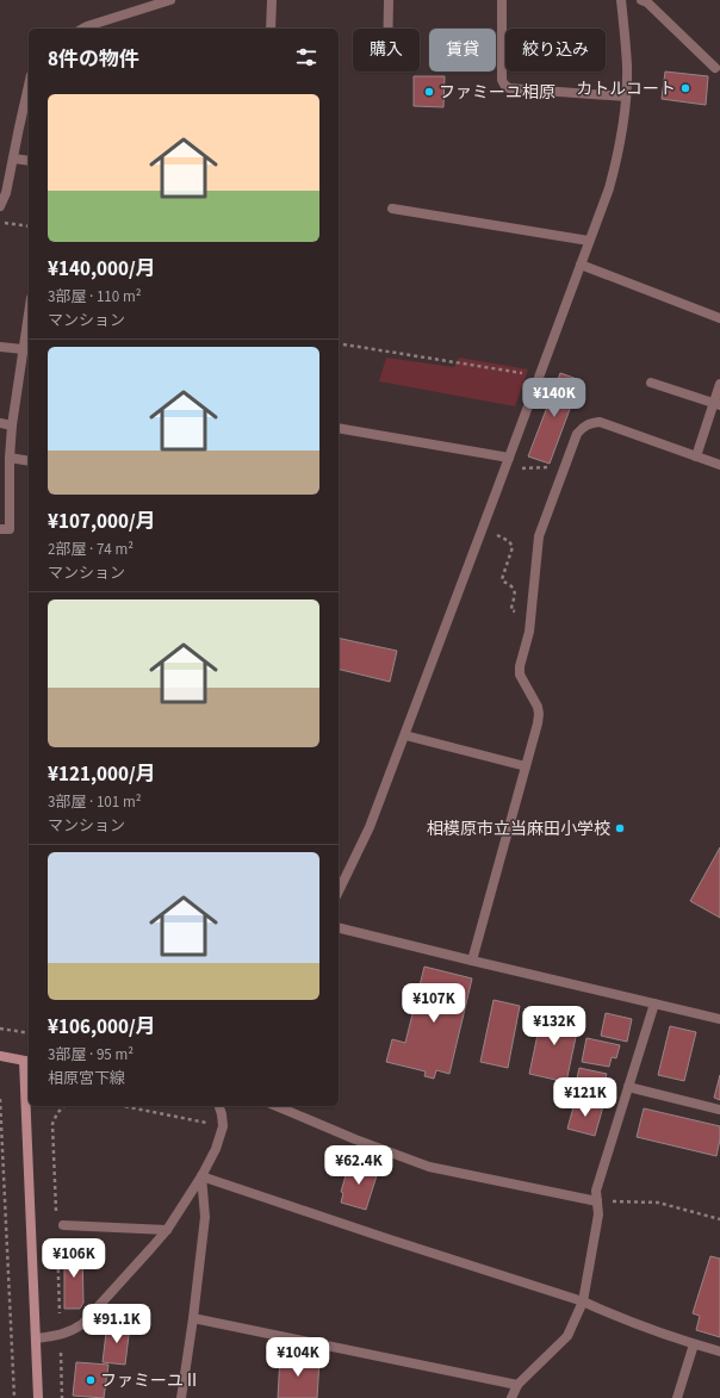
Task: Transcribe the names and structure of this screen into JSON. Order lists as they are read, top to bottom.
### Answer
{
  "places": [
    "カトルコート",
    "ファミーユ相原",
    "相模原市立当麻田小学校",
    "ファミーユⅡ"
  ],
  "page": {
    "chip": ["購入", "賃貸", "絞り込み"],
    "heading": "8件の物件",
    "list": [
      {
        "name": "¥140,000/月",
        "note": "3部屋 · 110 m² · マンション"
      },
      {
        "name": "¥107,000/月",
        "note": "2部屋 · 74 m² · マンション"
      },
      {
        "name": "¥121,000/月",
        "note": "3部屋 · 101 m² · マンション"
      },
      {
        "name": "¥106,000/月",
        "note": "3部屋 · 95 m² · 相原宮下線"
      }
    ],
    "price": [
      "¥140K",
      "¥107K",
      "¥132K",
      "¥121K",
      "¥62.4K",
      "¥106K",
      "¥91.1K",
      "¥104K"
    ]
  }
}
